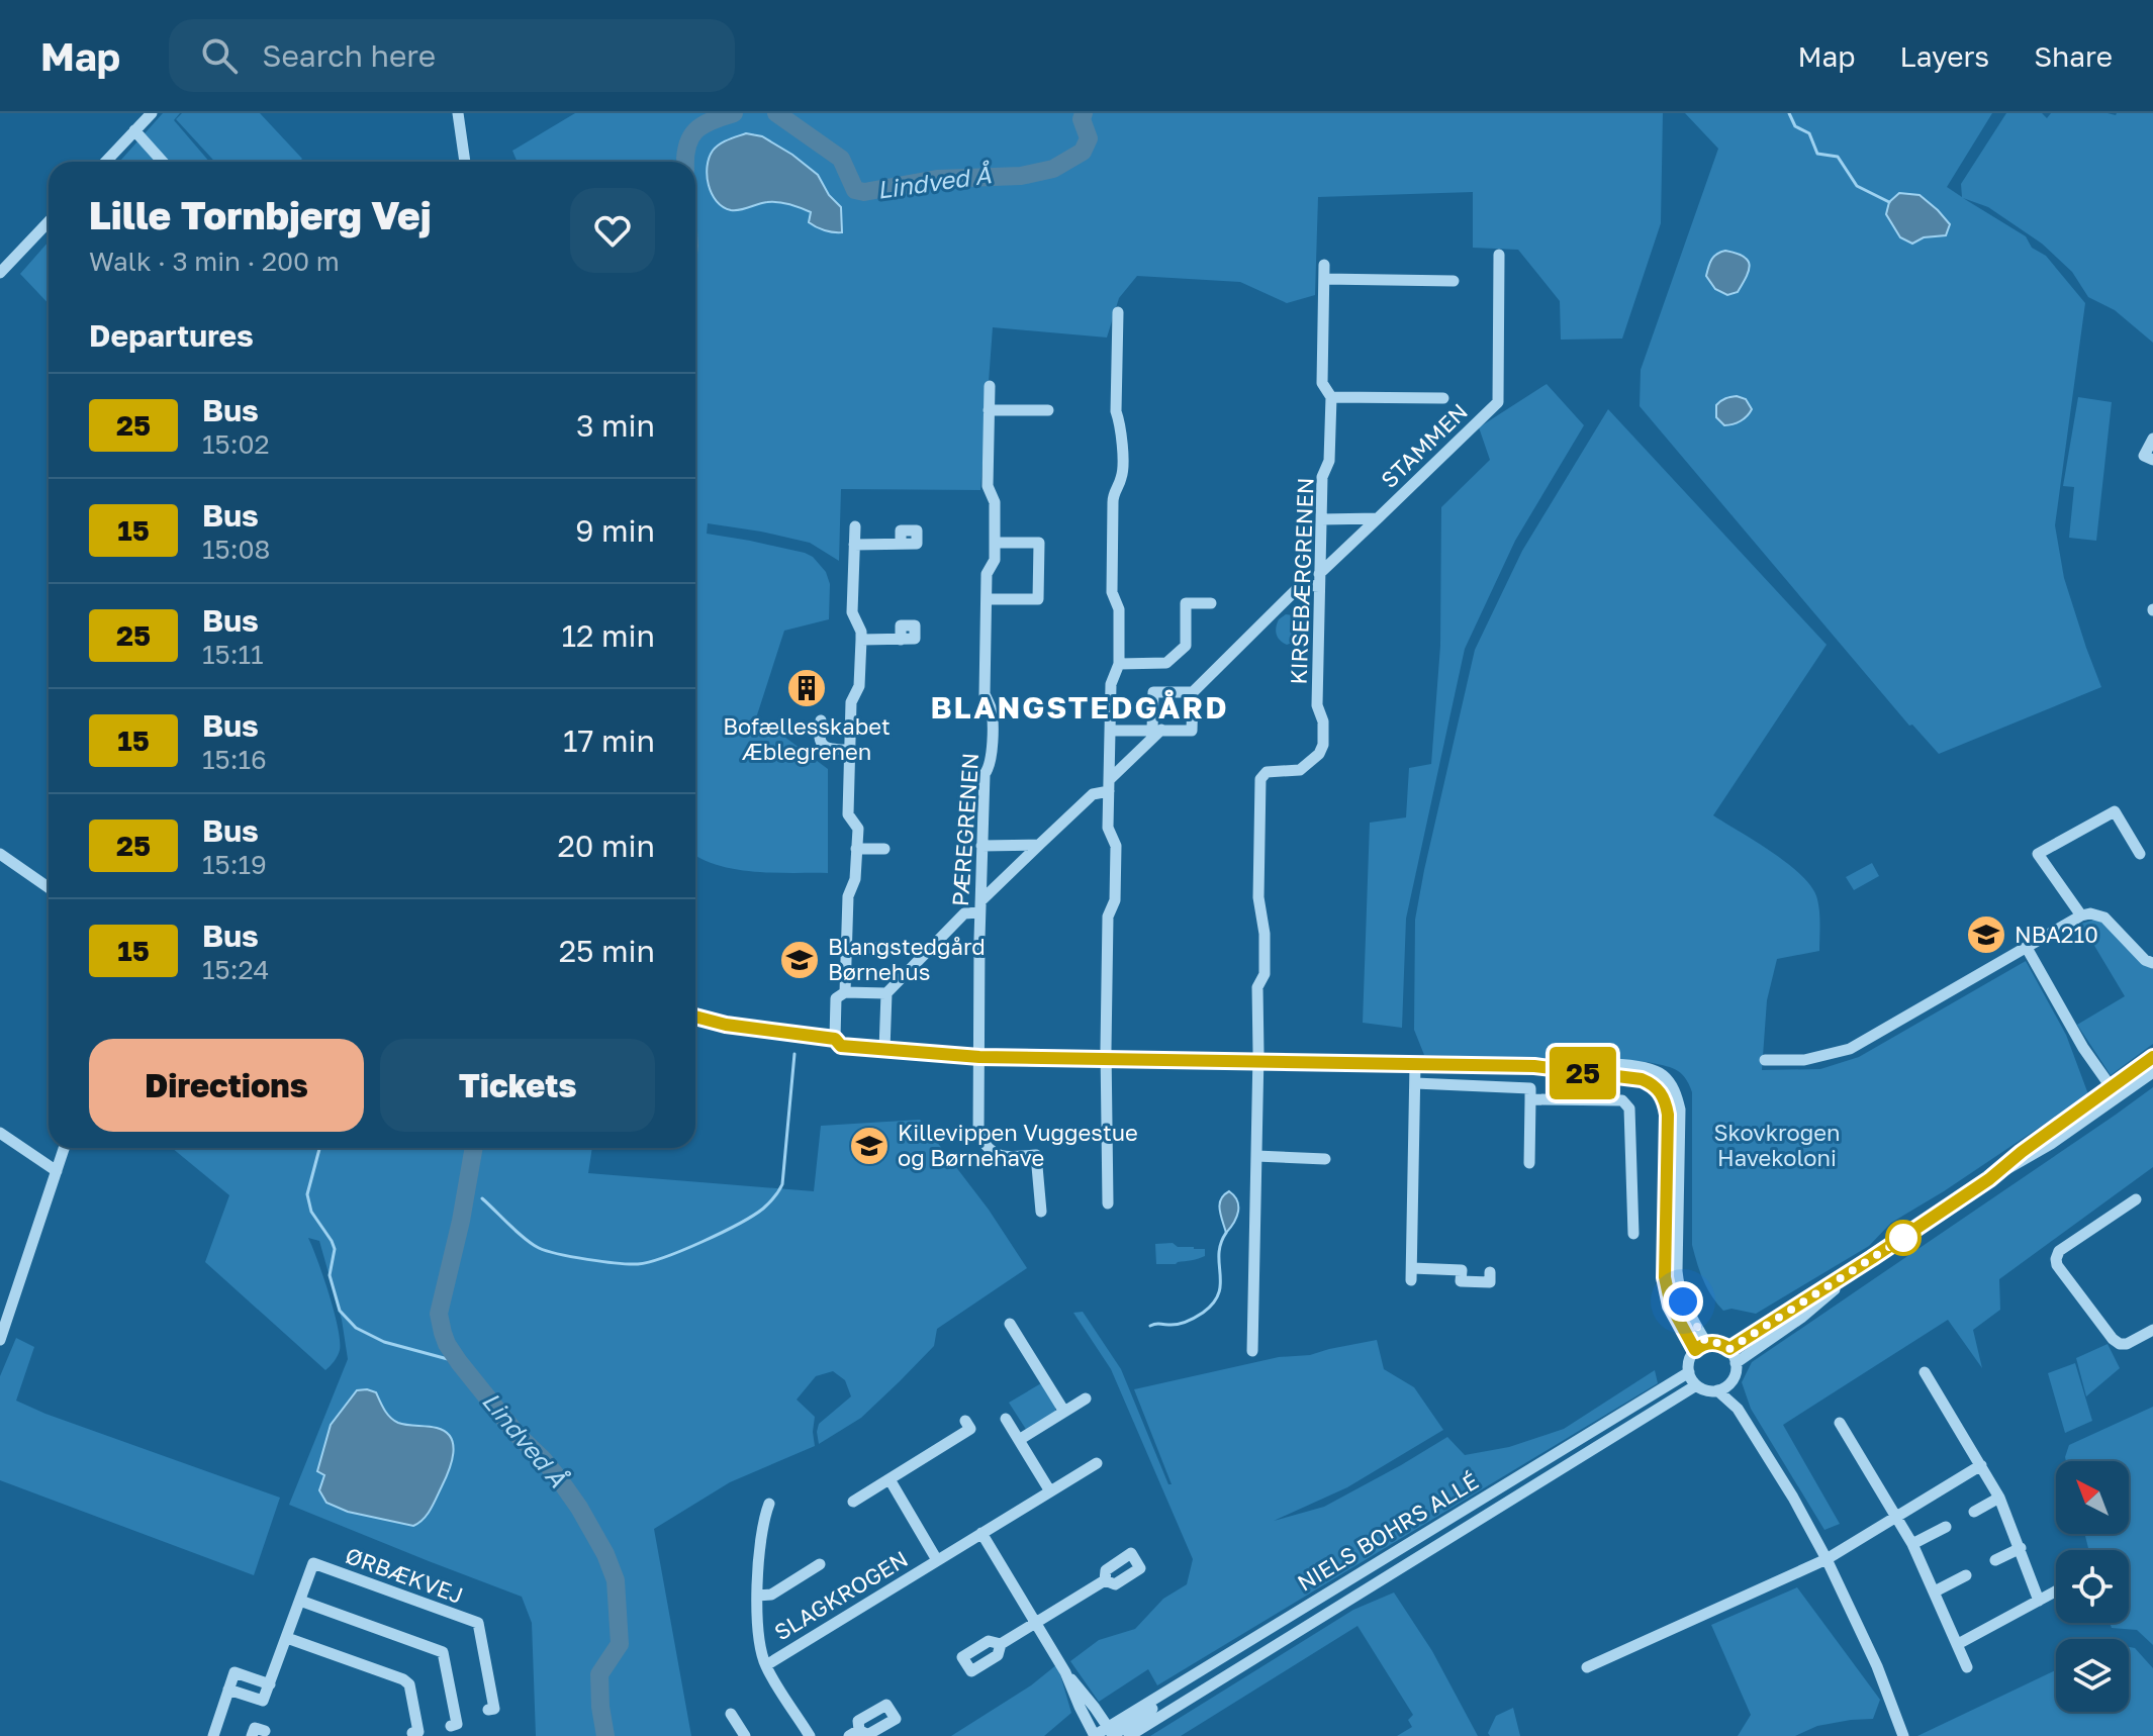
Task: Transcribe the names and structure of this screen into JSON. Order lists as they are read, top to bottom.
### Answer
{
  "streets": {
    "street": [
      "STAMMEN",
      "KIRSEBÆRGRENEN",
      "PÆREGRENEN",
      "NIELS BOHRS ALLÉ",
      "ØRBÆKVEJ",
      "SLAGKROGEN"
    ]
  },
  "crossings": [
    ["STAMMEN", "KIRSEBÆRGRENEN"]
  ],
  "districts": ["BLANGSTEDGÅRD"],
  "water": ["Lindved Å"],
  "parks": ["Skovkrogen Havekoloni"],
  "places": {
    "building": ["Bofællesskabet Æblegrenen"],
    "school or university": ["NBA210", "Blangstedgård Børnehus", "Killevippen Vuggestue og Børnehave"]
  },
  "lines": ["bus line 25"],
  "north": "top left",
  "page": {
    "header": "Map",
    "search": "Search here",
    "nav": ["Map", "Layers", "Share"],
    "on_map": "25",
    "heading": [
      ["Lille Tornbjerg Vej", "Walk · 3 min · 200 m"],
      "Departures"
    ],
    "list": [
      {
        "mark": "25",
        "name": "Bus",
        "note": "15:02",
        "value": "3 min"
      },
      {
        "mark": "15",
        "name": "Bus",
        "note": "15:08",
        "value": "9 min"
      },
      {
        "mark": "25",
        "name": "Bus",
        "note": "15:11",
        "value": "12 min"
      },
      {
        "mark": "15",
        "name": "Bus",
        "note": "15:16",
        "value": "17 min"
      },
      {
        "mark": "25",
        "name": "Bus",
        "note": "15:19",
        "value": "20 min"
      },
      {
        "mark": "15",
        "name": "Bus",
        "note": "15:24",
        "value": "25 min"
      }
    ],
    "buttons": ["Directions", "Tickets"]
  }
}
